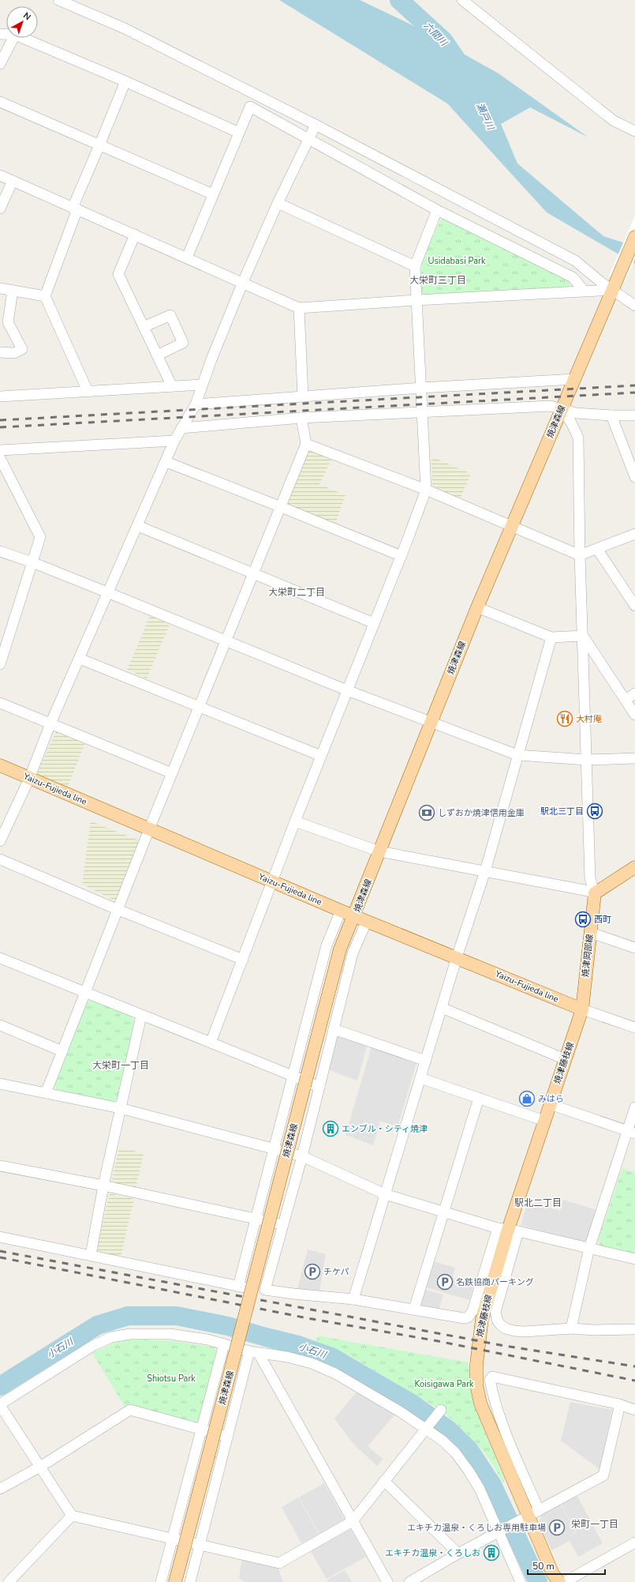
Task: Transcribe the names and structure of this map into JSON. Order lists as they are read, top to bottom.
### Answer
{
  "streets": {
    "main road": [
      "焼津森線",
      "Yaizu-Fujieda line",
      "焼津岡部線",
      "焼津藤枝線"
    ]
  },
  "crossings": [
    ["焼津森線", "Yaizu-Fujieda line"],
    ["Yaizu-Fujieda line", "焼津岡部線"],
    ["Yaizu-Fujieda line", "焼津藤枝線"],
    ["焼津岡部線", "焼津藤枝線"]
  ],
  "districts": [
    "大栄町三丁目",
    "大栄町二丁目",
    "大栄町一丁目",
    "駅北二丁目",
    "栄町一丁目"
  ],
  "water": ["六間川", "瀬戸川", "小石川"],
  "parks": ["Usidabasi Park", "Shiotsu Park", "Koisigawa Park"],
  "places": {
    "restaurant": ["大村庵"],
    "bus stop": ["駅北三丁目", "西町"],
    "bank": ["しずおか焼津信用金庫"],
    "shop": ["みはら"],
    "building": ["エンブル・シティ焼津", "エキチカ温泉・くろしお"],
    "parking": ["チケパ", "名鉄協商パーキング", "エキチカ温泉・くろしお専用駐車場"]
  },
  "scale_bar": "50 m",
  "north": "top right"
}
